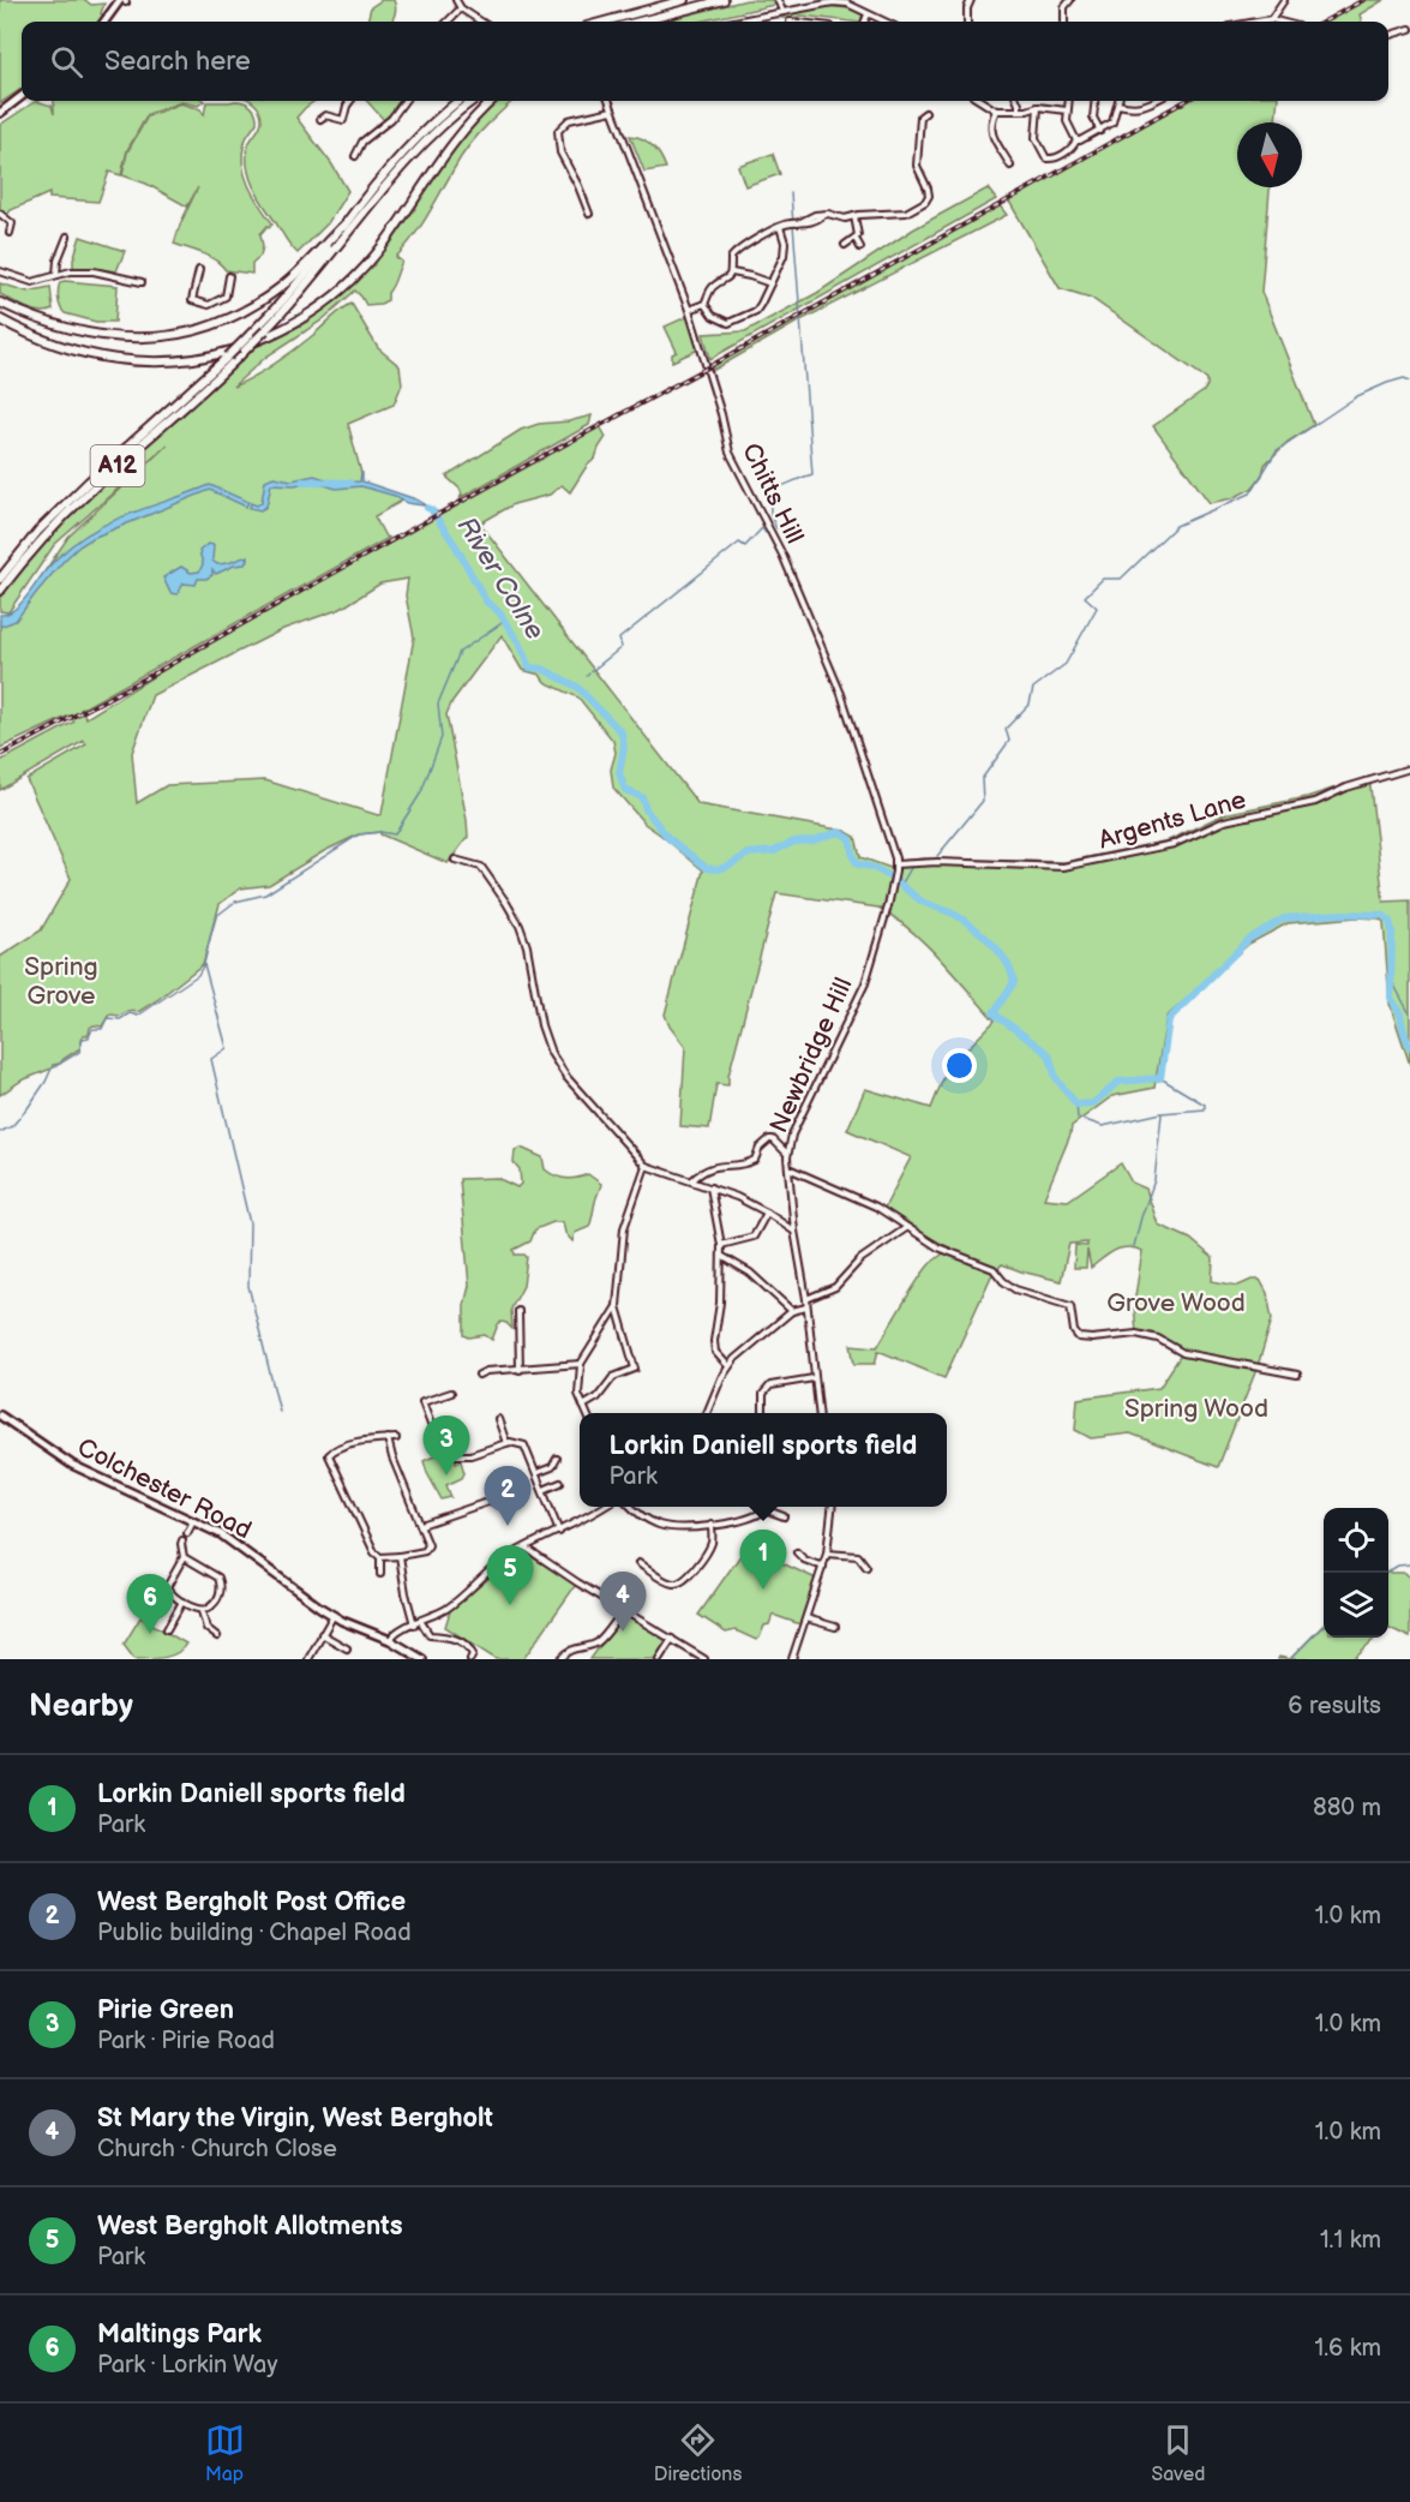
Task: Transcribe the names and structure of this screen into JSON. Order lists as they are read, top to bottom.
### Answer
{
  "streets": {
    "highway": ["A12"],
    "main road": ["Colchester Road"],
    "street": ["Chitts Hill", "Argents Lane", "Newbridge Hill"]
  },
  "crossings": [
    ["Chitts Hill", "Argents Lane"],
    ["Chitts Hill", "Newbridge Hill"],
    ["Argents Lane", "Newbridge Hill"]
  ],
  "water": ["River Colne"],
  "parks": ["Spring Grove", "Grove Wood", "Spring Wood"],
  "north": "bottom",
  "page": {
    "search": "Search here",
    "popup": ["Lorkin Daniell sports field", "Park"],
    "pins": [
      "3",
      "2",
      "1",
      "5",
      "4",
      "6"
    ],
    "heading": ["Nearby", "6 results"],
    "list": [
      {
        "mark": "1",
        "name": "Lorkin Daniell sports field",
        "note": "Park",
        "value": "880 m"
      },
      {
        "mark": "2",
        "name": "West Bergholt Post Office",
        "note": "Public building · Chapel Road",
        "value": "1.0 km"
      },
      {
        "mark": "3",
        "name": "Pirie Green",
        "note": "Park · Pirie Road",
        "value": "1.0 km"
      },
      {
        "mark": "4",
        "name": "St Mary the Virgin, West Bergholt",
        "note": "Church · Church Close",
        "value": "1.0 km"
      },
      {
        "mark": "5",
        "name": "West Bergholt Allotments",
        "note": "Park",
        "value": "1.1 km"
      },
      {
        "mark": "6",
        "name": "Maltings Park",
        "note": "Park · Lorkin Way",
        "value": "1.6 km"
      }
    ],
    "nav": ["Map", "Directions", "Saved"]
  }
}
